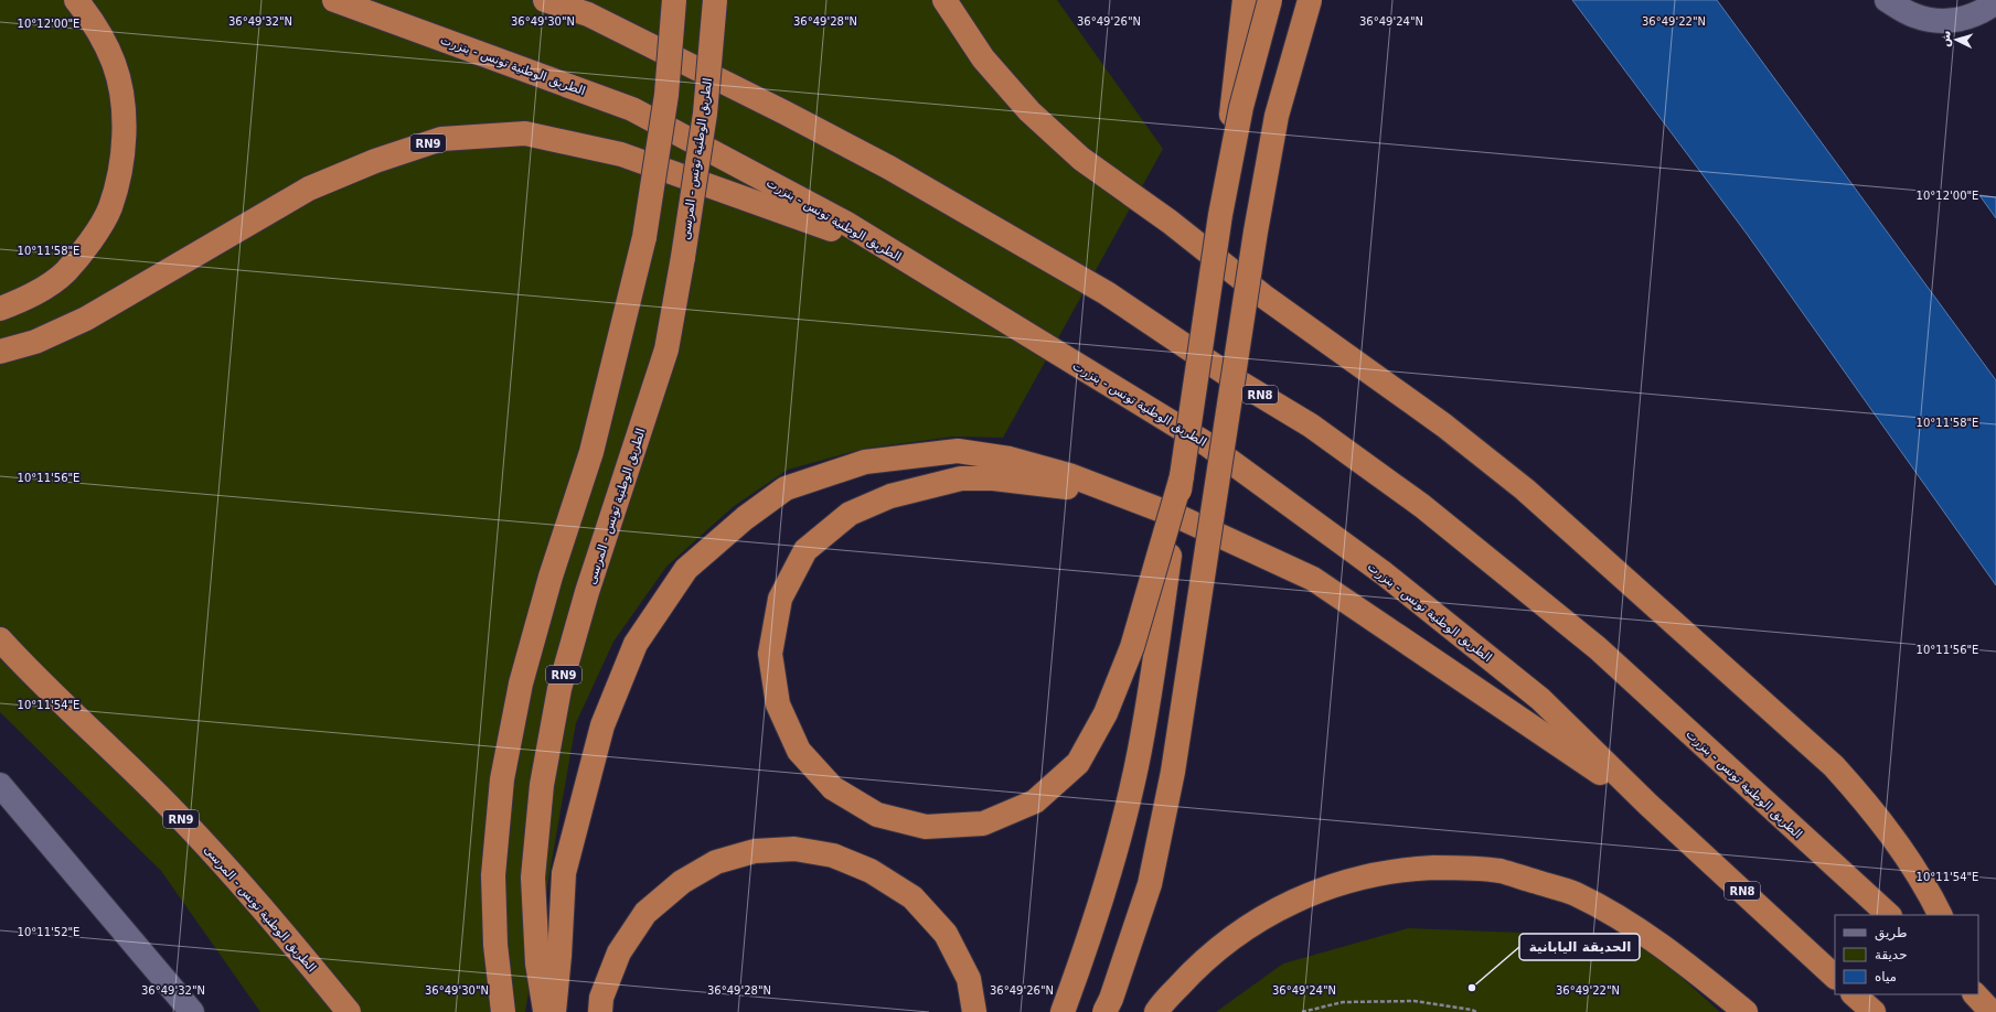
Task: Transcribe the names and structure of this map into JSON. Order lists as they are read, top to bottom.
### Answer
{
  "streets": {
    "highway": [
      "الطريق الوطنية تونس - بنزرت",
      "RN9",
      "الطريق الوطنية تونس - المرسى",
      "RN8"
    ]
  },
  "crossings": [
    ["الطريق الوطنية تونس - بنزرت", "RN9"]
  ],
  "places": ["الحديقة اليابانية"],
  "legend": ["طريق", "حديقة", "مياه"],
  "north": "left",
  "coordinates": [
    "36°49'32\"N",
    "36°49'30\"N",
    "36°49'28\"N",
    "36°49'26\"N",
    "36°49'24\"N",
    "36°49'22\"N",
    "10°12'00\"E",
    "10°11'58\"E",
    "10°11'56\"E",
    "10°11'54\"E",
    "10°11'52\"E"
  ]
}
